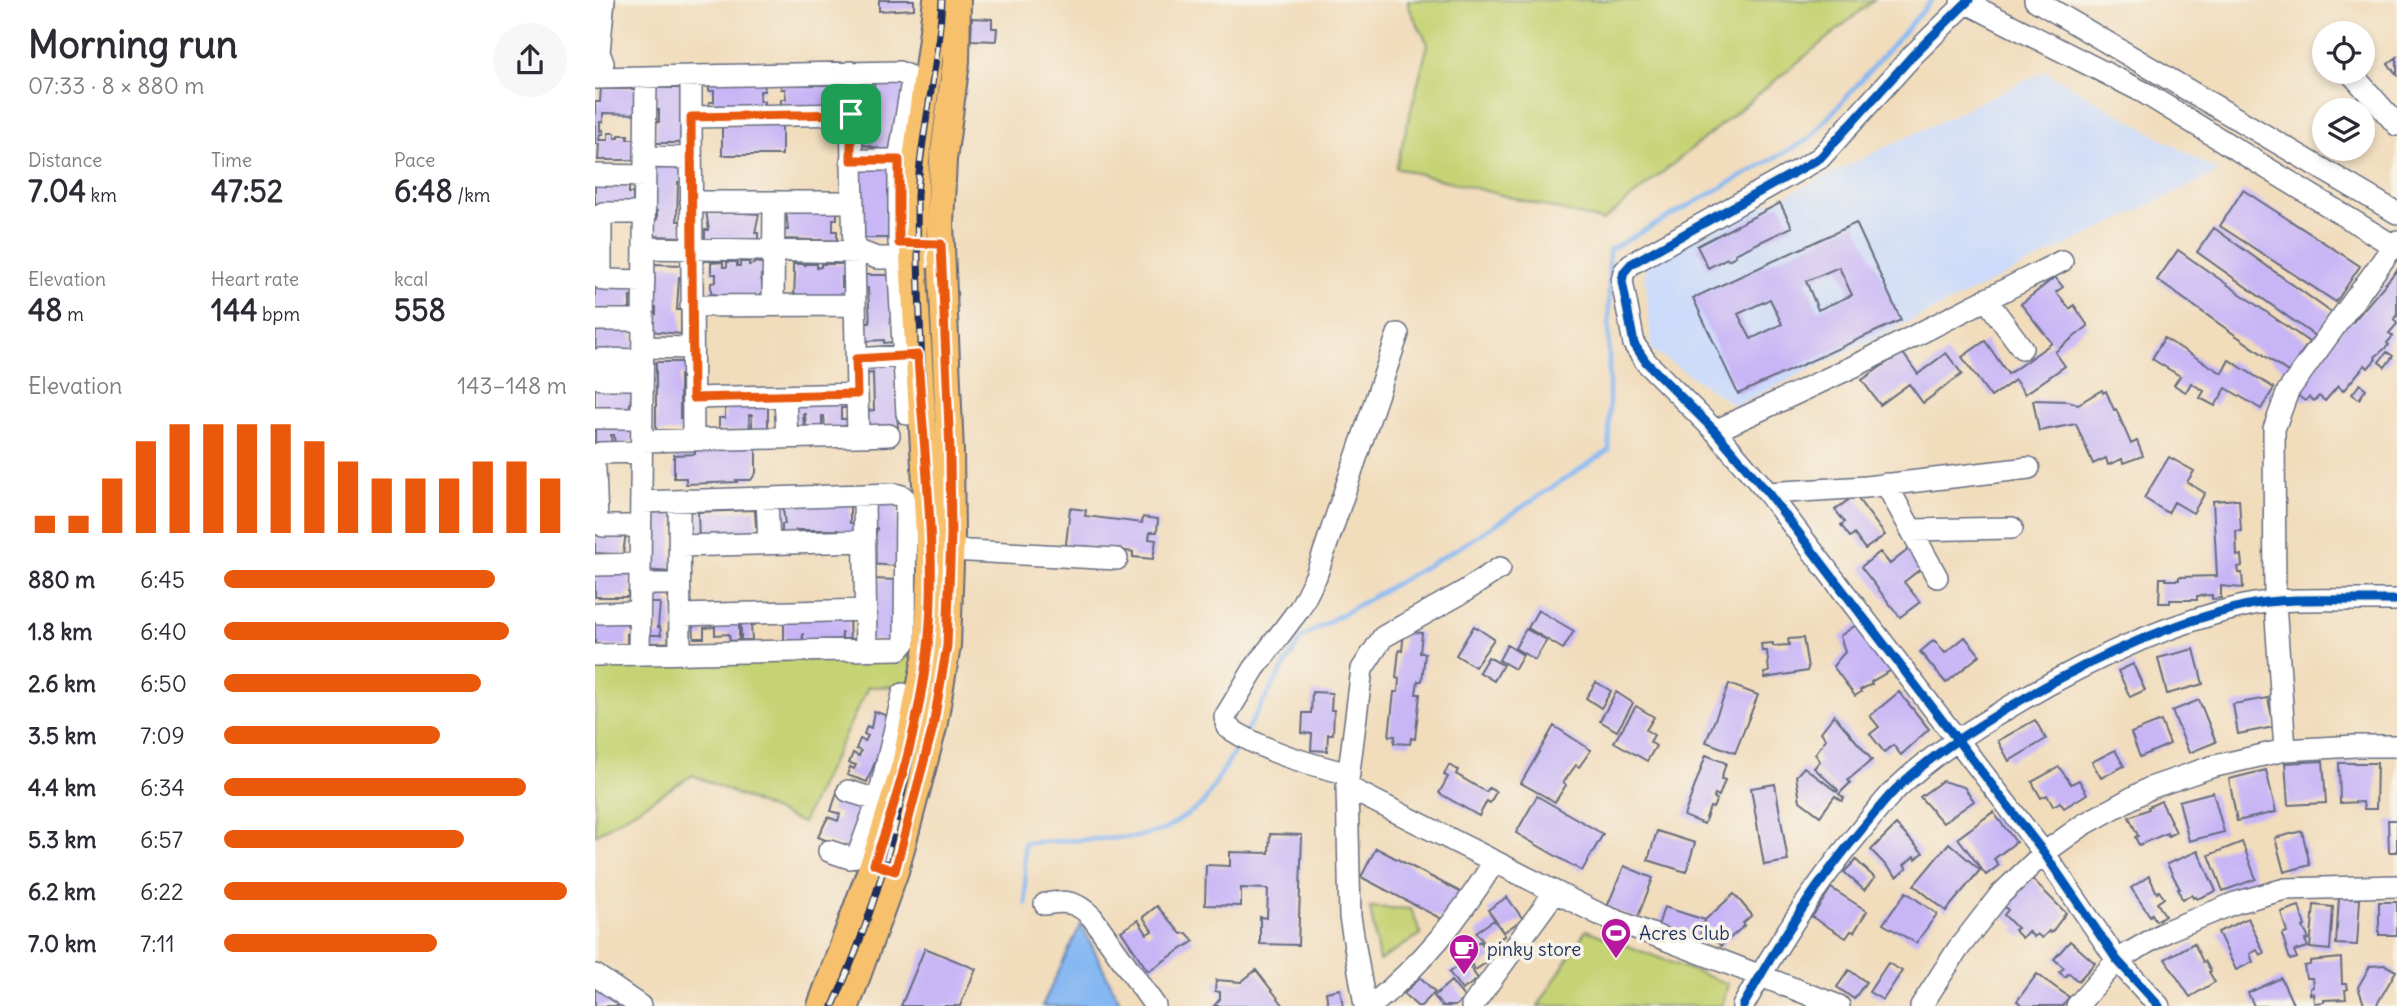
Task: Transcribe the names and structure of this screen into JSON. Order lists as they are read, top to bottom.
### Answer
{
  "places": {
    "sports": ["Acres Club"],
    "cafe": ["pinky store"]
  },
  "page": {
    "heading": ["Morning run", "07:33 · 8 × 880 m"],
    "stats": [
      ["Distance", "7.04 km"],
      ["Time", "47:52"],
      ["Pace", "6:48 /km"],
      ["Elevation", "48 m"],
      ["Heart rate", "144 bpm"],
      ["kcal", "558"]
    ],
    "chart": ["Elevation", "143–148 m"],
    "list": [
      {
        "name": "880 m",
        "note": "6:45"
      },
      {
        "name": "1.8 km",
        "note": "6:40"
      },
      {
        "name": "2.6 km",
        "note": "6:50"
      },
      {
        "name": "3.5 km",
        "note": "7:09"
      },
      {
        "name": "4.4 km",
        "note": "6:34"
      },
      {
        "name": "5.3 km",
        "note": "6:57"
      },
      {
        "name": "6.2 km",
        "note": "6:22"
      },
      {
        "name": "7.0 km",
        "note": "7:11"
      }
    ]
  }
}
